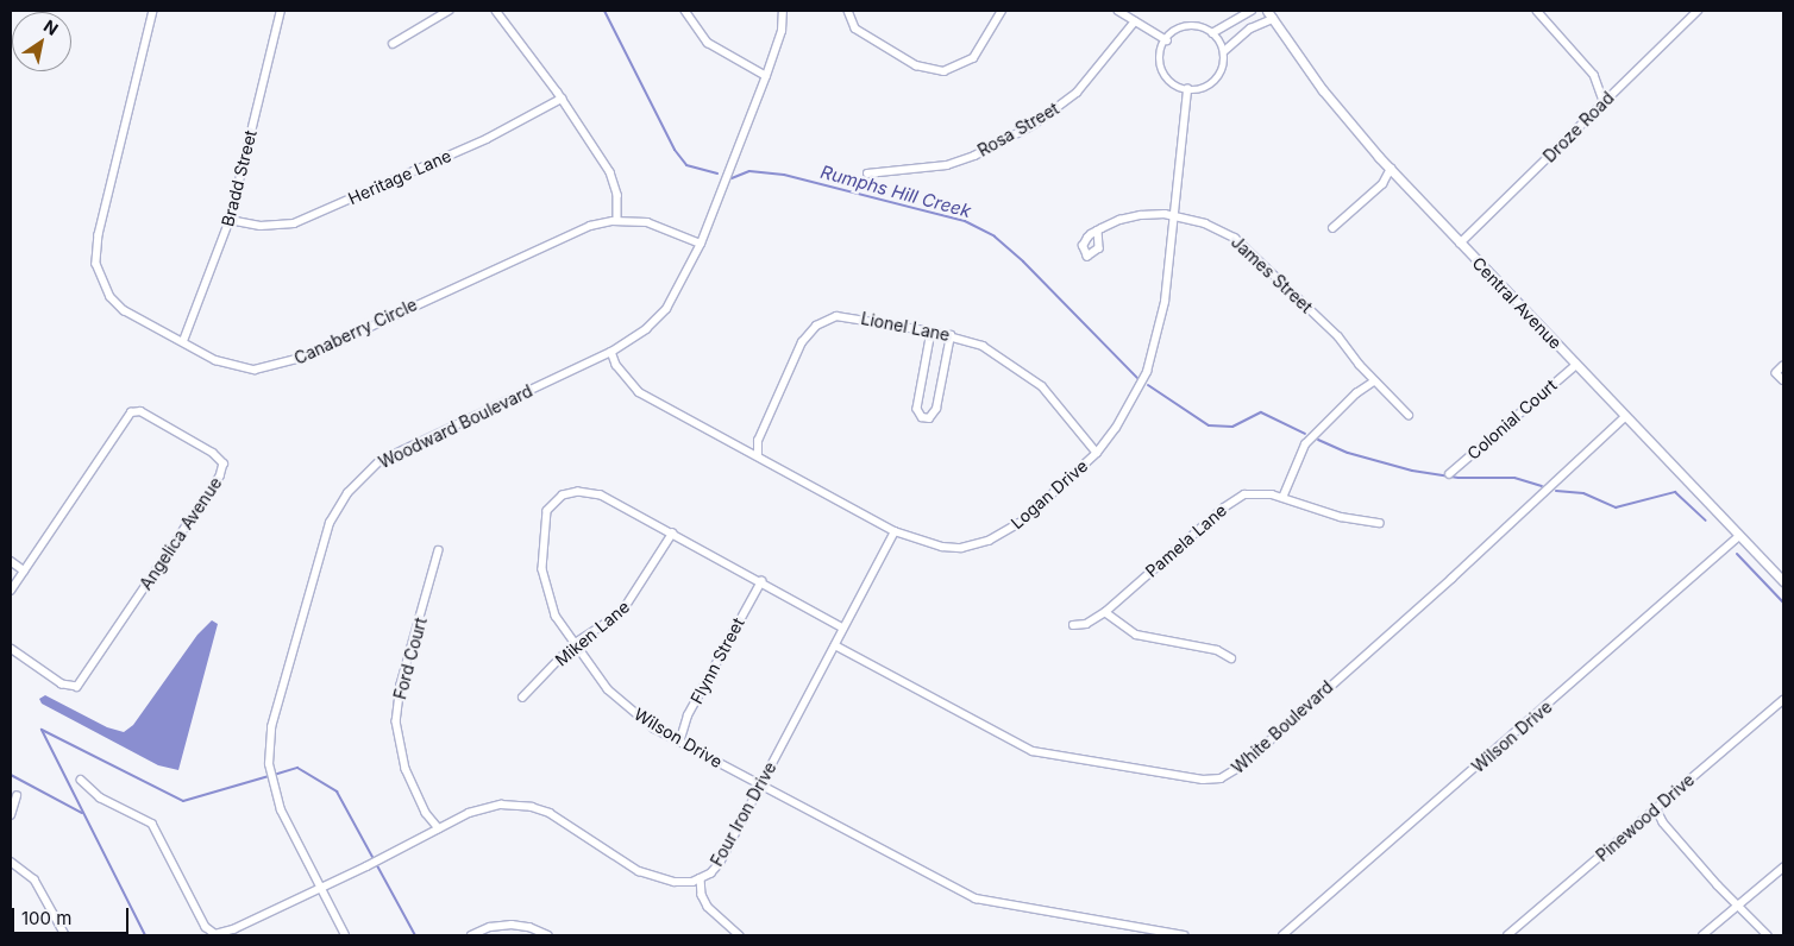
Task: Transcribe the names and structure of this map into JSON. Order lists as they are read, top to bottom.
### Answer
{
  "streets": {
    "street": [
      "Droze Road",
      "Rosa Street",
      "Heritage Lane",
      "Bradd Street",
      "James Street",
      "Central Avenue",
      "Lionel Lane",
      "Canaberry Circle",
      "Colonial Court",
      "Woodward Boulevard",
      "Logan Drive",
      "Angelica Avenue",
      "Pamela Lane",
      "Miken Lane",
      "Ford Court",
      "Flynn Street",
      "White Boulevard",
      "Wilson Drive",
      "Four Iron Drive",
      "Pinewood Drive"
    ]
  },
  "crossings": [
    ["Droze Road", "Central Avenue"],
    ["Heritage Lane", "Bradd Street"],
    ["Bradd Street", "Canaberry Circle"],
    ["James Street", "Logan Drive"],
    ["Central Avenue", "Colonial Court"],
    ["Central Avenue", "White Boulevard"],
    ["Central Avenue", "Wilson Drive"],
    ["Lionel Lane", "Logan Drive"],
    ["Canaberry Circle", "Woodward Boulevard"],
    ["Woodward Boulevard", "Logan Drive"],
    ["Woodward Boulevard", "Four Iron Drive"],
    ["Logan Drive", "Four Iron Drive"],
    ["Miken Lane", "Wilson Drive"],
    ["Ford Court", "Four Iron Drive"],
    ["Flynn Street", "Wilson Drive"],
    ["White Boulevard", "Four Iron Drive"],
    ["Wilson Drive", "Four Iron Drive"]
  ],
  "water": ["Rumphs Hill Creek"],
  "scale_bar": "100 m",
  "north": "top right"
}
